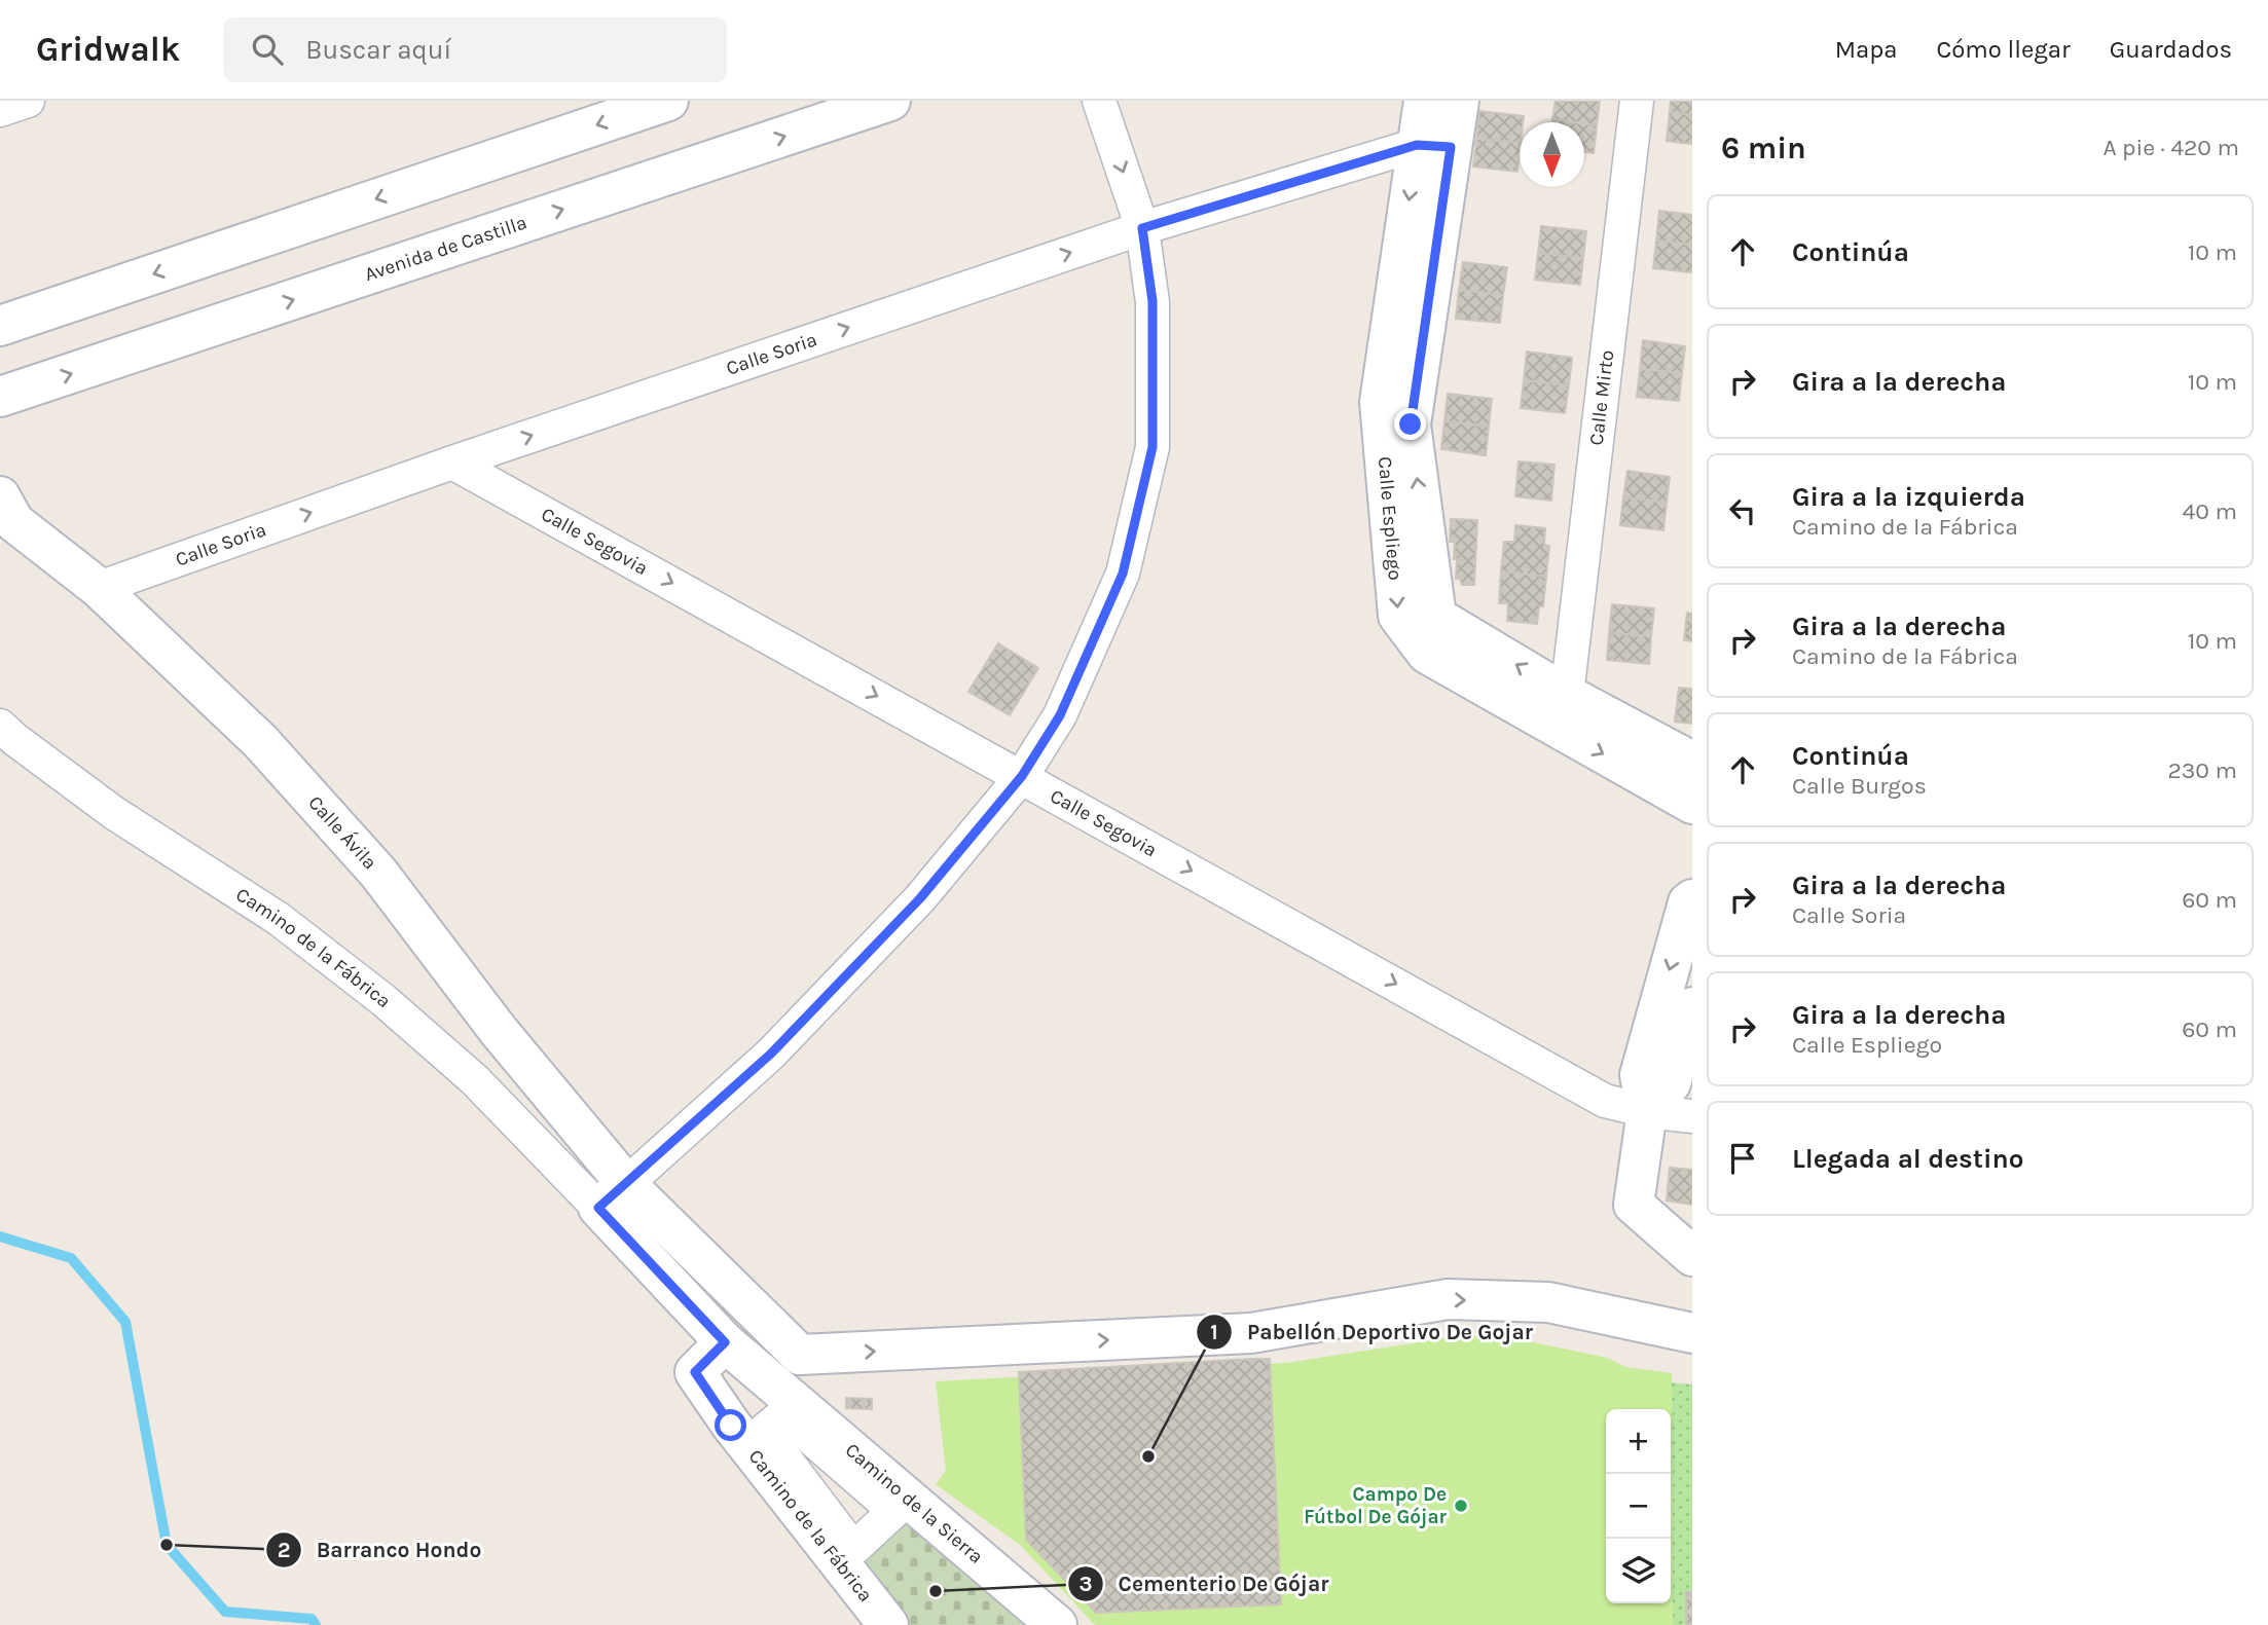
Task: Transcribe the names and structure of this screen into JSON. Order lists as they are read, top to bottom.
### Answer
{
  "streets": {
    "street": [
      "Avenida de Castilla",
      "Calle Soria",
      "Calle Mirto",
      "Calle Espliego",
      "Calle Segovia",
      "Calle Ávila",
      "Camino de la Fábrica",
      "Camino de la Sierra"
    ]
  },
  "crossings": [
    ["Calle Soria", "Calle Espliego"],
    ["Calle Soria", "Calle Segovia"],
    ["Calle Soria", "Calle Ávila"],
    ["Calle Mirto", "Calle Espliego"],
    ["Calle Ávila", "Camino de la Fábrica"],
    ["Camino de la Fábrica", "Camino de la Sierra"]
  ],
  "one_way": ["Calle Segovia"],
  "places": [
    "Pabellón Deportivo De Gojar",
    "Campo De Fútbol De Gójar",
    "Barranco Hondo",
    "Cementerio De Gójar"
  ],
  "north": "bottom",
  "page": {
    "header": "Gridwalk",
    "search": "Buscar aquí",
    "nav": ["Mapa", "Cómo llegar", "Guardados"],
    "heading": ["6 min", "A pie · 420 m"],
    "list": [
      ["Continúa", "10 m"],
      ["Gira a la derecha", "10 m"],
      ["Gira a la izquierda", "Camino de la Fábrica", "40 m"],
      ["Gira a la derecha", "Camino de la Fábrica", "10 m"],
      ["Continúa", "Calle Burgos", "230 m"],
      ["Gira a la derecha", "Calle Soria", "60 m"],
      ["Gira a la derecha", "Calle Espliego", "60 m"],
      "Llegada al destino"
    ],
    "map_buttons": ["+", "−"]
  }
}
